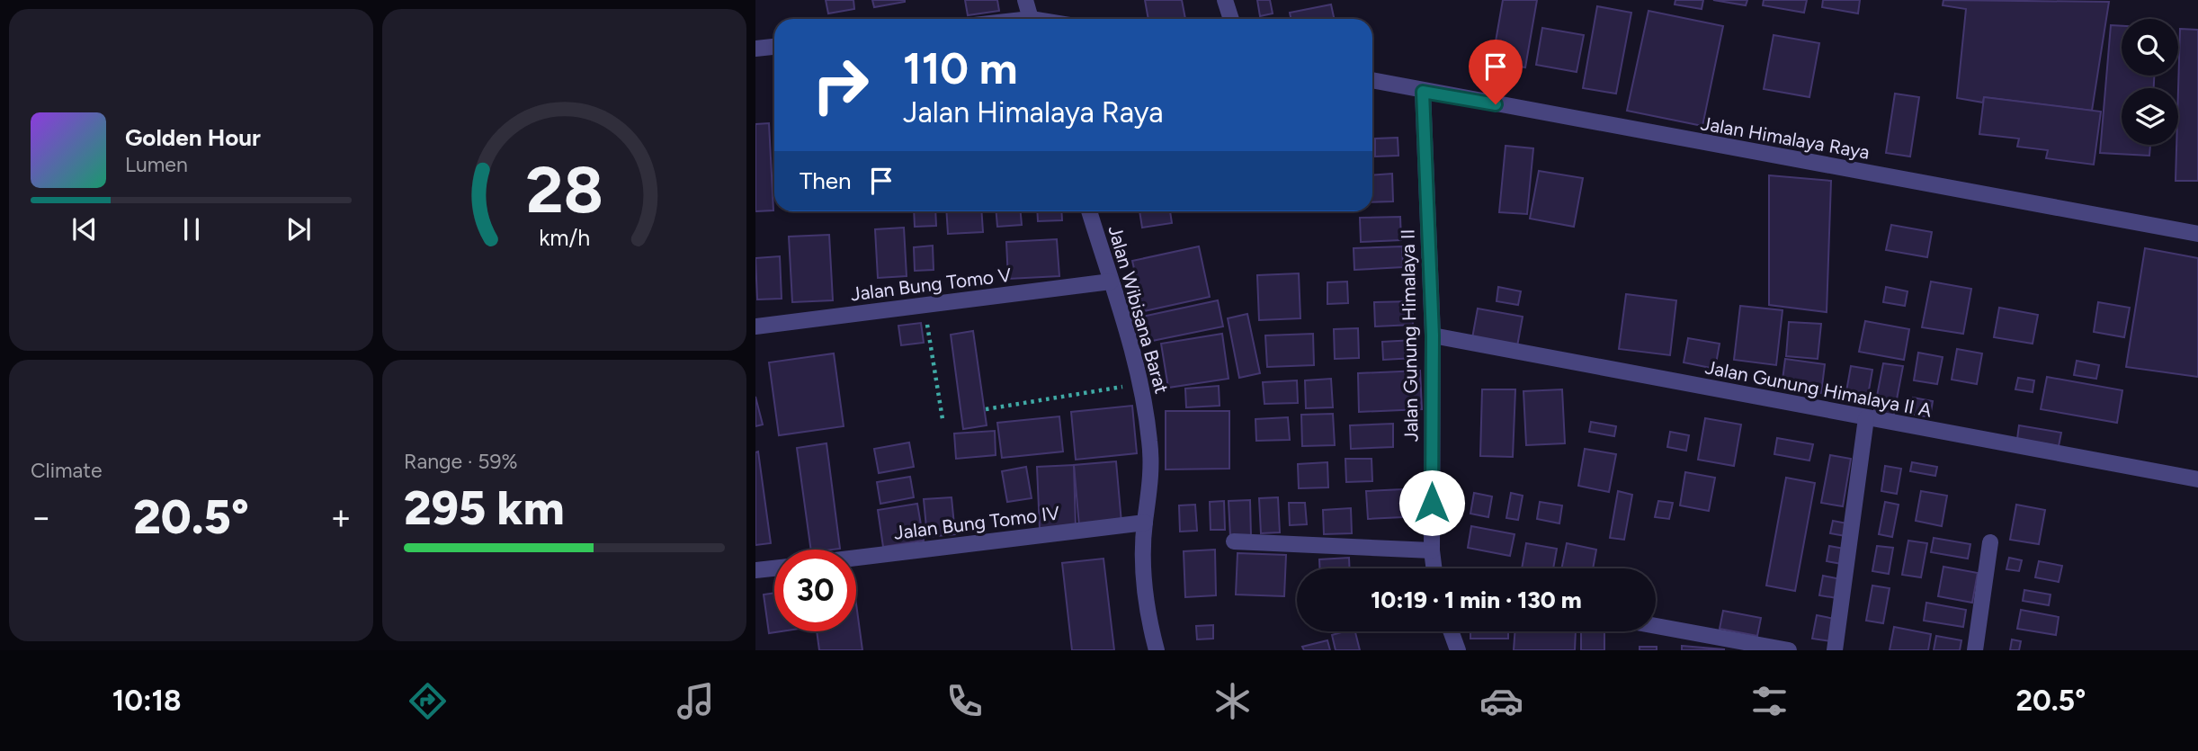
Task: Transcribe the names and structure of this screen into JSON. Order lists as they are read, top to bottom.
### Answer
{
  "streets": {
    "street": [
      "Jalan Himalaya Raya",
      "Jalan Bung Tomo V",
      "Jalan Wibisana Barat",
      "Jalan Gunung Himalaya II",
      "Jalan Gunung Himalaya II A",
      "Jalan Bung Tomo IV"
    ]
  },
  "crossings": [
    ["Jalan Himalaya Raya", "Jalan Gunung Himalaya II"],
    ["Jalan Bung Tomo V", "Jalan Wibisana Barat"],
    ["Jalan Wibisana Barat", "Jalan Bung Tomo IV"],
    ["Jalan Gunung Himalaya II", "Jalan Gunung Himalaya II A"]
  ],
  "page": {
    "turn": ["110 m", "Jalan Himalaya Raya"],
    "song": ["Golden Hour", "Lumen"],
    "then": "Then",
    "tile": [
      "Climate",
      ["Range · 59%", "295 km"]
    ],
    "heat": ["−", "20.5°", "+"],
    "limit": "30",
    "trip": "10:19 · 1 min · 130 m",
    "tabs": ["10:18", "20.5°"],
    "gauge": ["28", "km/h"]
  }
}
